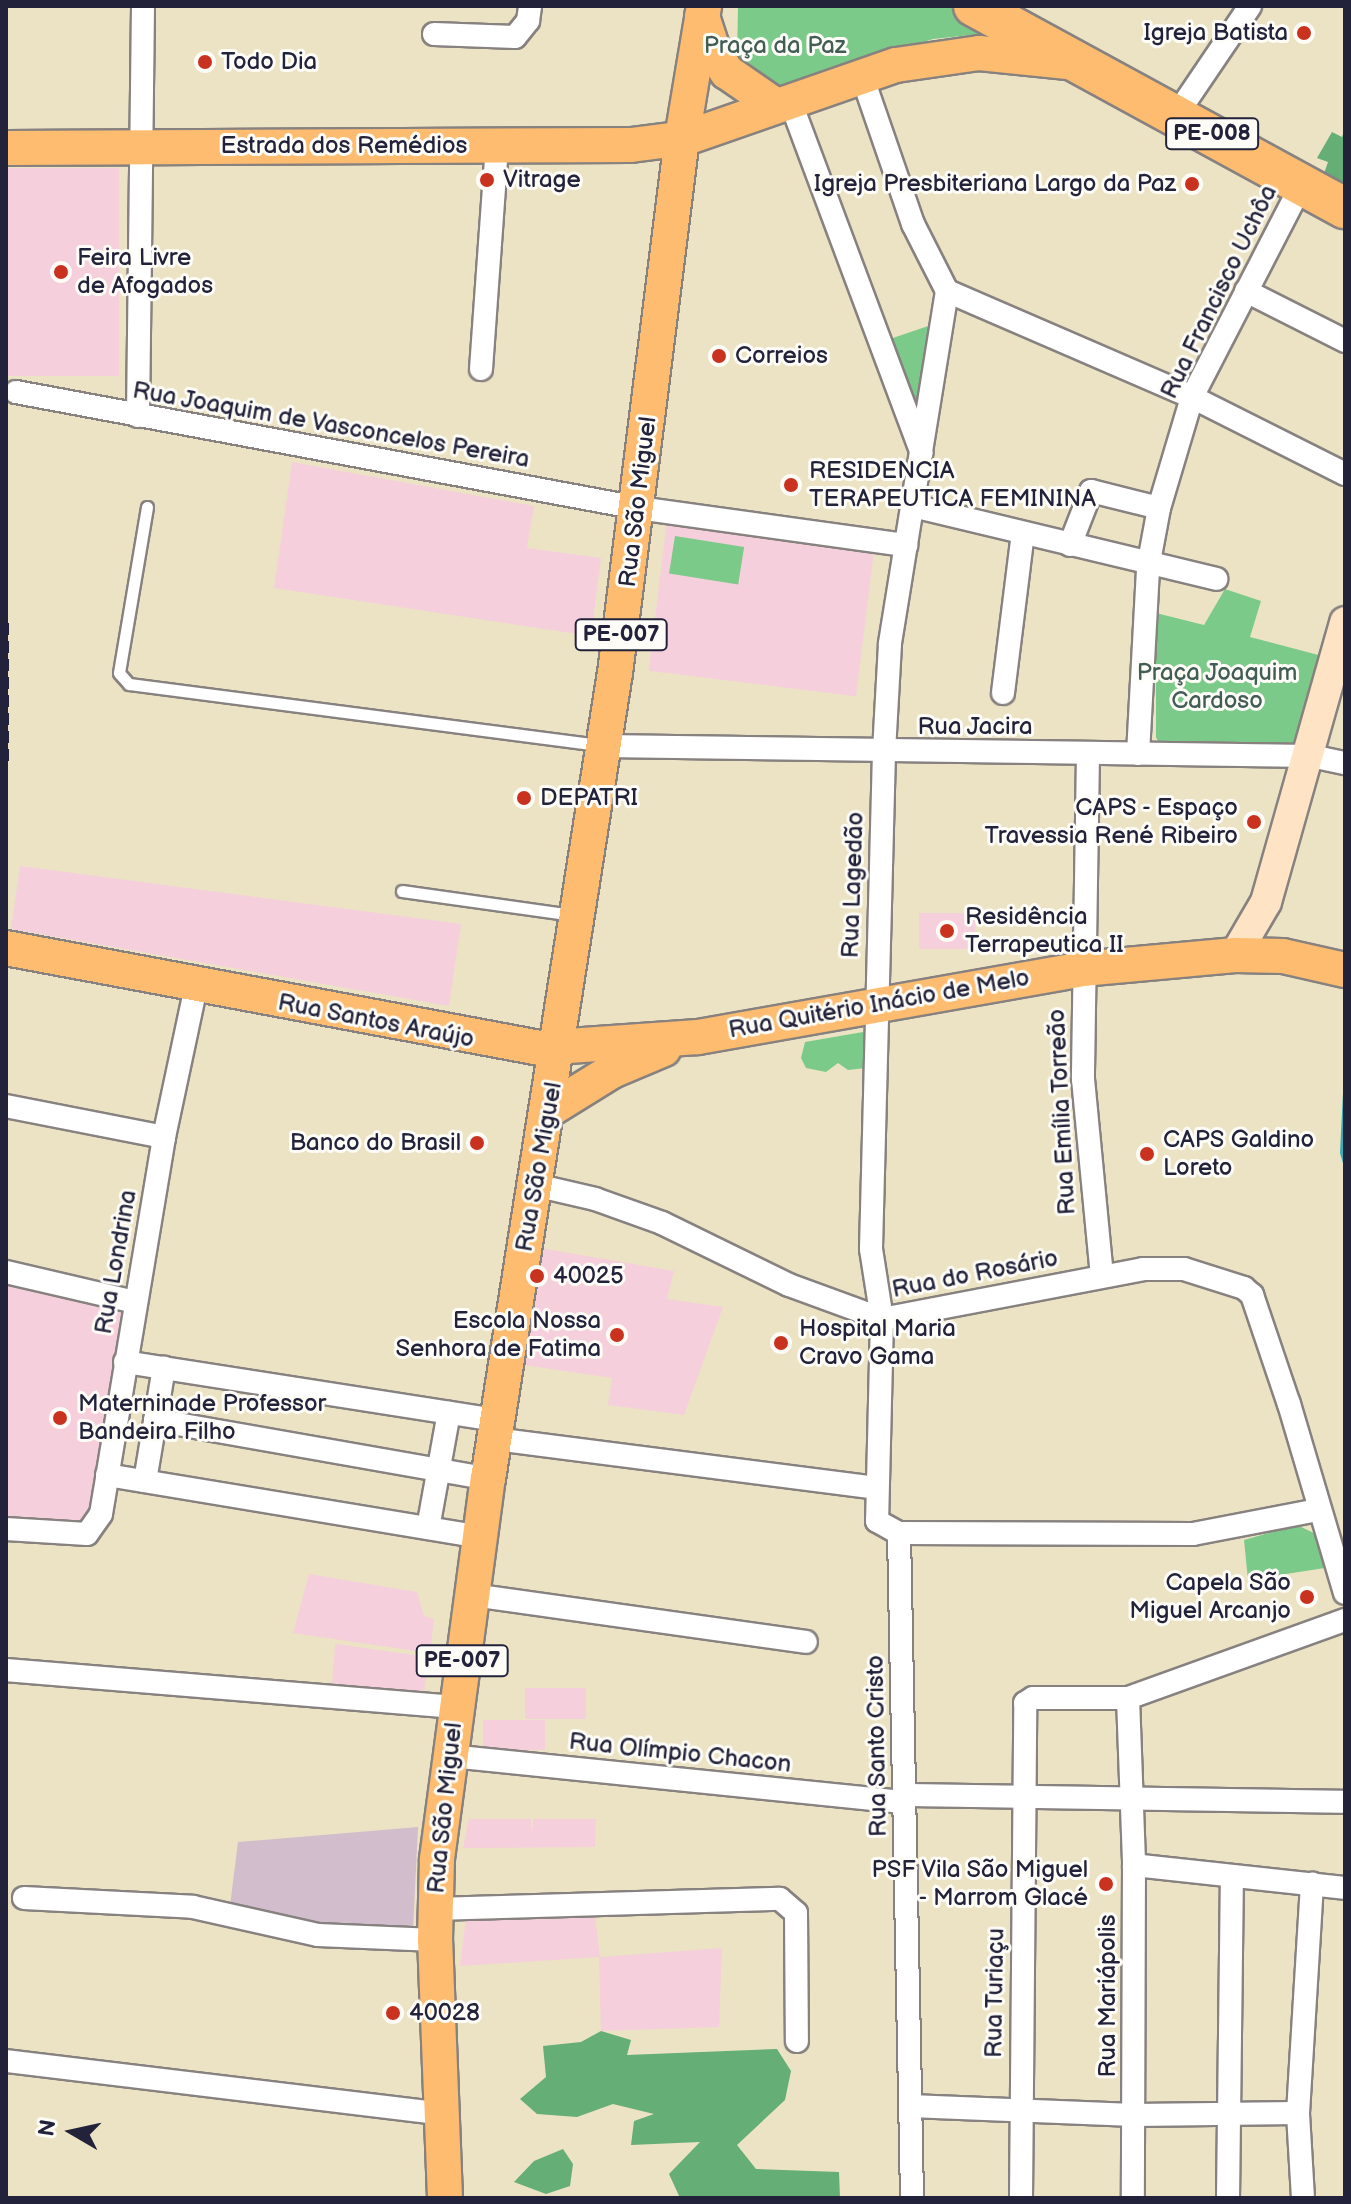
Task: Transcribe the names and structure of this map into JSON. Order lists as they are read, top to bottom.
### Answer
{
  "streets": {
    "highway": ["PE-008"],
    "main road": [
      "Estrada dos Remédios",
      "Rua São Miguel",
      "PE-007",
      "Rua Quitério Inácio de Melo",
      "Rua Santos Araújo"
    ],
    "street": [
      "Rua Francisco Uchôa",
      "Rua Joaquim de Vasconcelos Pereira",
      "Rua Jacira",
      "Rua Lagedão",
      "Rua Emília Torreão",
      "Rua Londrina",
      "Rua do Rosário",
      "Rua Santo Cristo",
      "Rua Olímpio Chacon",
      "Rua Turiaçu",
      "Rua Mariápolis"
    ]
  },
  "crossings": [
    ["PE-008", "Rua Francisco Uchôa"],
    ["Estrada dos Remédios", "Rua São Miguel"],
    ["Estrada dos Remédios", "PE-007"],
    ["Rua Francisco Uchôa", "Rua Jacira"],
    ["Rua Joaquim de Vasconcelos Pereira", "Rua São Miguel"],
    ["Rua Joaquim de Vasconcelos Pereira", "Rua Lagedão"],
    ["Rua São Miguel", "PE-007"],
    ["Rua São Miguel", "Rua Jacira"],
    ["Rua São Miguel", "Rua Quitério Inácio de Melo"],
    ["Rua São Miguel", "Rua Santos Araújo"],
    ["Rua São Miguel", "Rua do Rosário"],
    ["Rua São Miguel", "Rua Olímpio Chacon"],
    ["Rua Jacira", "Rua Lagedão"],
    ["Rua Jacira", "Rua Emília Torreão"],
    ["Rua Lagedão", "Rua Quitério Inácio de Melo"],
    ["Rua Lagedão", "Rua do Rosário"],
    ["Rua Lagedão", "Rua Santo Cristo"],
    ["Rua Quitério Inácio de Melo", "Rua Santos Araújo"],
    ["Rua Quitério Inácio de Melo", "Rua Emília Torreão"],
    ["Rua Santos Araújo", "Rua Londrina"],
    ["Rua Emília Torreão", "Rua do Rosário"],
    ["Rua Santo Cristo", "Rua Olímpio Chacon"],
    ["Rua Olímpio Chacon", "Rua Turiaçu"],
    ["Rua Olímpio Chacon", "Rua Mariápolis"],
    ["Rua Turiaçu", "Rua Mariápolis"]
  ],
  "parks": ["Praça da Paz", "Praça Joaquim Cardoso"],
  "places": [
    "Igreja Batista",
    "Todo Dia",
    "Vitrage",
    "Igreja Presbiteriana Largo da Paz",
    "Feira Livre de Afogados",
    "Correios",
    "RESIDENCIA TERAPEUTICA FEMININA",
    "DEPATRI",
    "CAPS - Espaço Travessia René Ribeiro",
    "Residência Terrapeutica II",
    "Banco do Brasil",
    "CAPS Galdino Loreto",
    "40025",
    "Escola Nossa Senhora de Fatima",
    "Hospital Maria Cravo Gama",
    "Materninade Professor Bandeira Filho",
    "Capela São Miguel Arcanjo",
    "PSF Vila São Miguel - Marrom Glacé",
    "40028"
  ],
  "north": "left"
}
